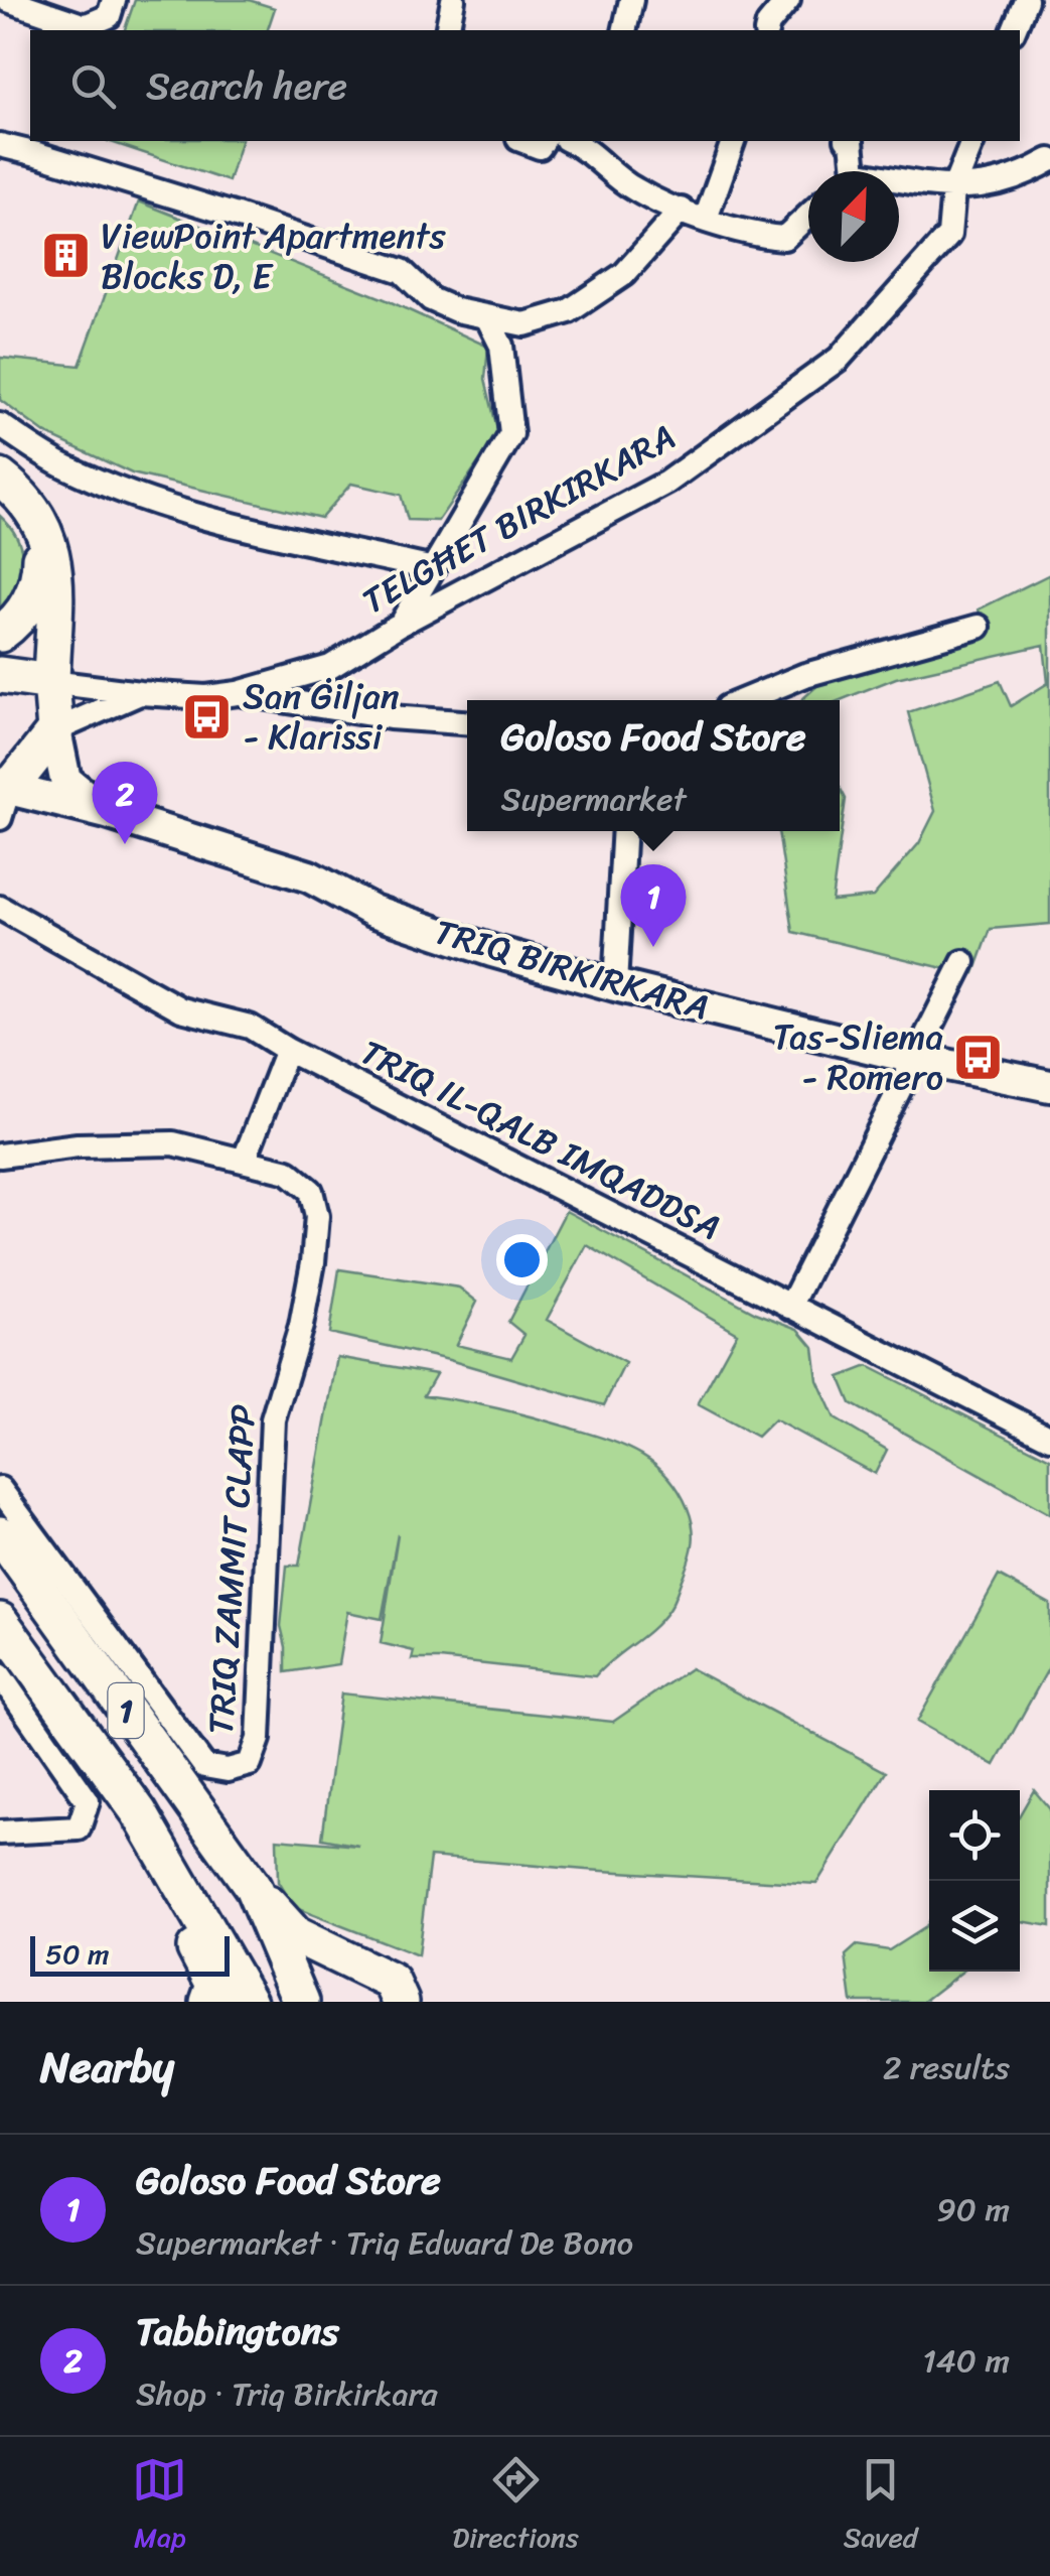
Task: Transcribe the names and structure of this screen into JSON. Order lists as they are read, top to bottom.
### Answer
{
  "streets": {
    "main road": ["TRIQ BIRKIRKARA", "1"],
    "street": ["TELGĦET BIRKIRKARA", "TRIQ IL-QALB IMQADDSA", "TRIQ ZAMMIT CLAPP"]
  },
  "crossings": [
    ["TELGĦET BIRKIRKARA", "TRIQ BIRKIRKARA"]
  ],
  "places": {
    "building": ["ViewPoint Apartments Blocks D, E"],
    "bus stop": ["San Ġiljan - Klarissi", "Tas-Sliema - Romero"]
  },
  "scale_bar": "50 m",
  "north": "top right",
  "page": {
    "search": "Search here",
    "popup": ["Goloso Food Store", "Supermarket"],
    "pins": ["2", "1"],
    "scale": "50 m",
    "heading": ["Nearby", "2 results"],
    "list": [
      {
        "mark": "1",
        "name": "Goloso Food Store",
        "note": "Supermarket · Triq Edward De Bono",
        "value": "90 m"
      },
      {
        "mark": "2",
        "name": "Tabbingtons",
        "note": "Shop · Triq Birkirkara",
        "value": "140 m"
      }
    ],
    "nav": ["Map", "Directions", "Saved"]
  }
}
